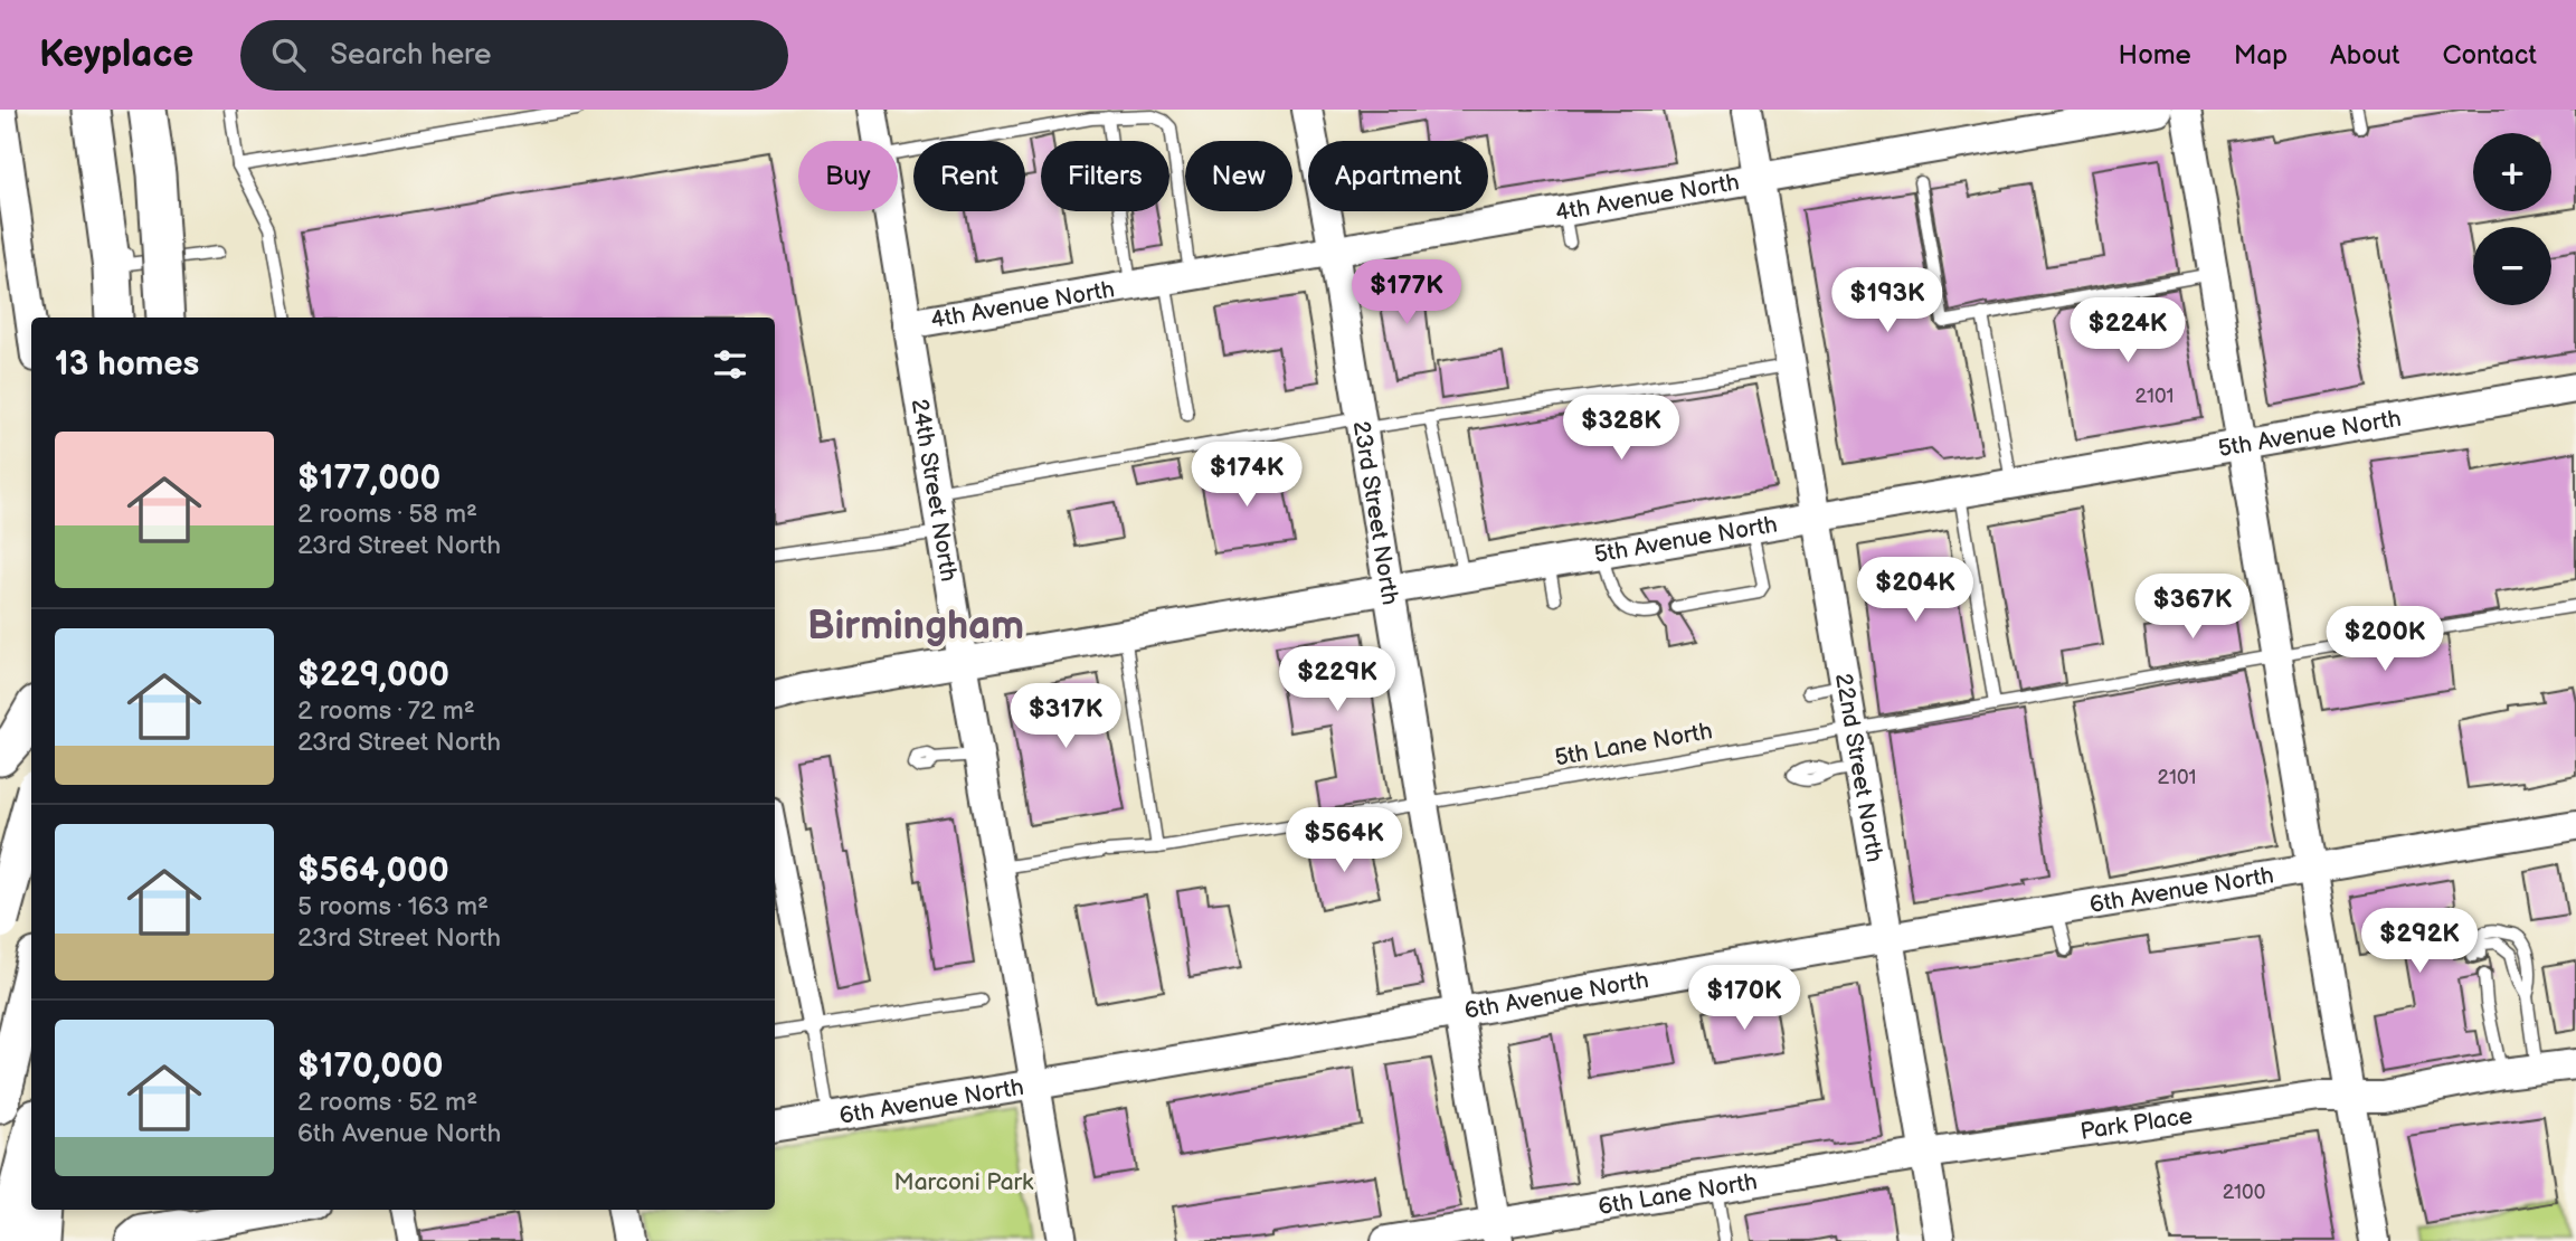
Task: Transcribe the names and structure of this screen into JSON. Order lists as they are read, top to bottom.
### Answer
{
  "streets": {
    "main road": [
      "4th Avenue North",
      "5th Avenue North",
      "24th Street North",
      "23rd Street North",
      "22nd Street North",
      "6th Avenue North",
      "Park Place",
      "6th Lane North"
    ],
    "lane": ["5th Lane North"]
  },
  "crossings": [
    ["4th Avenue North", "24th Street North"],
    ["4th Avenue North", "23rd Street North"],
    ["4th Avenue North", "22nd Street North"],
    ["5th Avenue North", "24th Street North"],
    ["5th Avenue North", "23rd Street North"],
    ["5th Avenue North", "22nd Street North"],
    ["24th Street North", "5th Lane North"],
    ["24th Street North", "6th Avenue North"],
    ["23rd Street North", "5th Lane North"],
    ["23rd Street North", "6th Avenue North"],
    ["23rd Street North", "6th Lane North"],
    ["5th Lane North", "22nd Street North"],
    ["22nd Street North", "6th Avenue North"],
    ["22nd Street North", "Park Place"],
    ["22nd Street North", "6th Lane North"],
    ["Park Place", "6th Lane North"]
  ],
  "districts": ["Birmingham"],
  "parks": ["Marconi Park"],
  "house_numbers": ["2101", "2101", "2100"],
  "page": {
    "header": "Keyplace",
    "search": "Search here",
    "nav": [
      "Home",
      "Map",
      "About",
      "Contact"
    ],
    "map_buttons": ["+", "−"],
    "chip": [
      "Buy",
      "Rent",
      "Filters",
      "New",
      "Apartment"
    ],
    "price": [
      "$177K",
      "$193K",
      "$224K",
      "$328K",
      "$174K",
      "$204K",
      "$367K",
      "$200K",
      "$229K",
      "$317K",
      "$564K",
      "$292K",
      "$170K"
    ],
    "heading": "13 homes",
    "list": [
      {
        "name": "$177,000",
        "note": "2 rooms · 58 m² · 23rd Street North"
      },
      {
        "name": "$229,000",
        "note": "2 rooms · 72 m² · 23rd Street North"
      },
      {
        "name": "$564,000",
        "note": "5 rooms · 163 m² · 23rd Street North"
      },
      {
        "name": "$170,000",
        "note": "2 rooms · 52 m² · 6th Avenue North"
      }
    ]
  }
}
